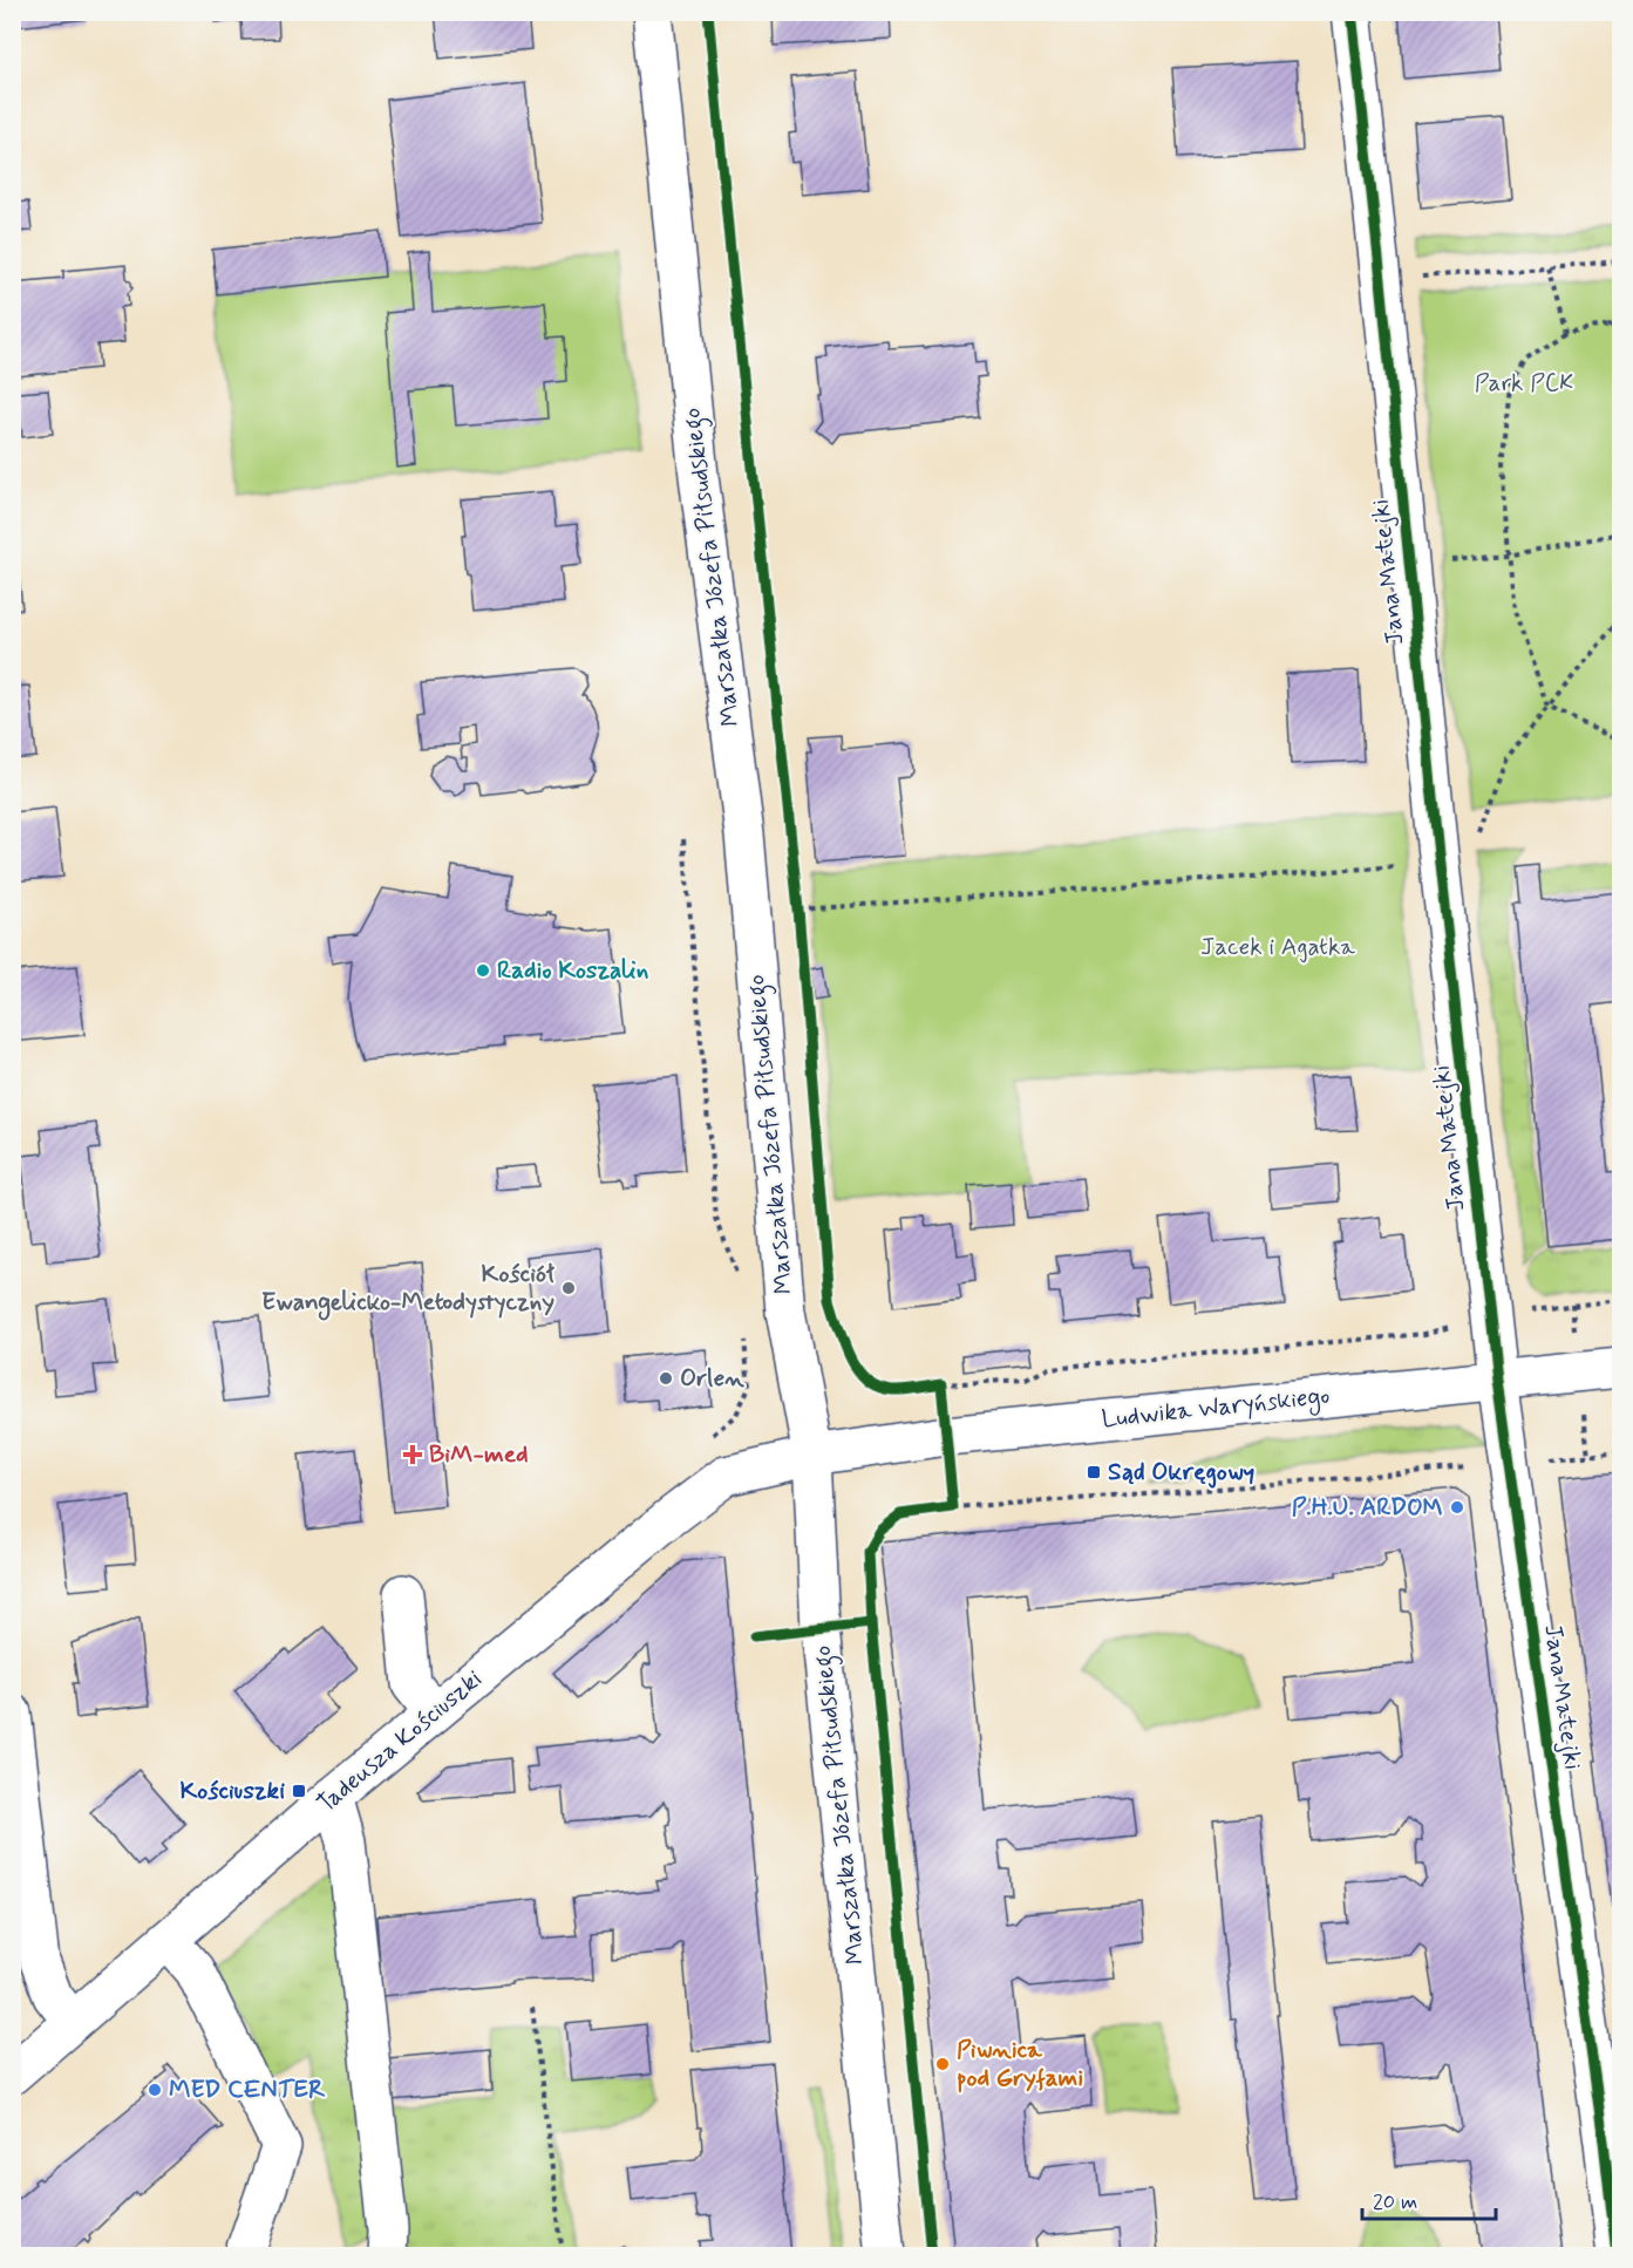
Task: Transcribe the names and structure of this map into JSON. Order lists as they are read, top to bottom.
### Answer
{
  "streets": {
    "street": [
      "Marszałka Józefa Piłsudskiego",
      "Jana Matejki",
      "Ludwika Waryńskiego",
      "Tadeusza Kościuszki"
    ]
  },
  "crossings": [
    ["Marszałka Józefa Piłsudskiego", "Ludwika Waryńskiego"],
    ["Marszałka Józefa Piłsudskiego", "Tadeusza Kościuszki"],
    ["Jana Matejki", "Ludwika Waryńskiego"],
    ["Ludwika Waryńskiego", "Tadeusza Kościuszki"]
  ],
  "parks": ["Park PCK", "Jacek i Agatka"],
  "places": {
    "other": [
      "Radio Koszalin",
      "Kościół Ewangelicko-Metodystyczny",
      "Orlen",
      "P.H.U. ARDOM",
      "Piwnica pod Gryfami",
      "MED CENTER"
    ],
    "health": ["BiM-med"],
    "transit": ["Sąd Okręgowy", "Kościuszki"]
  },
  "scale_bar": "20 m"
}
